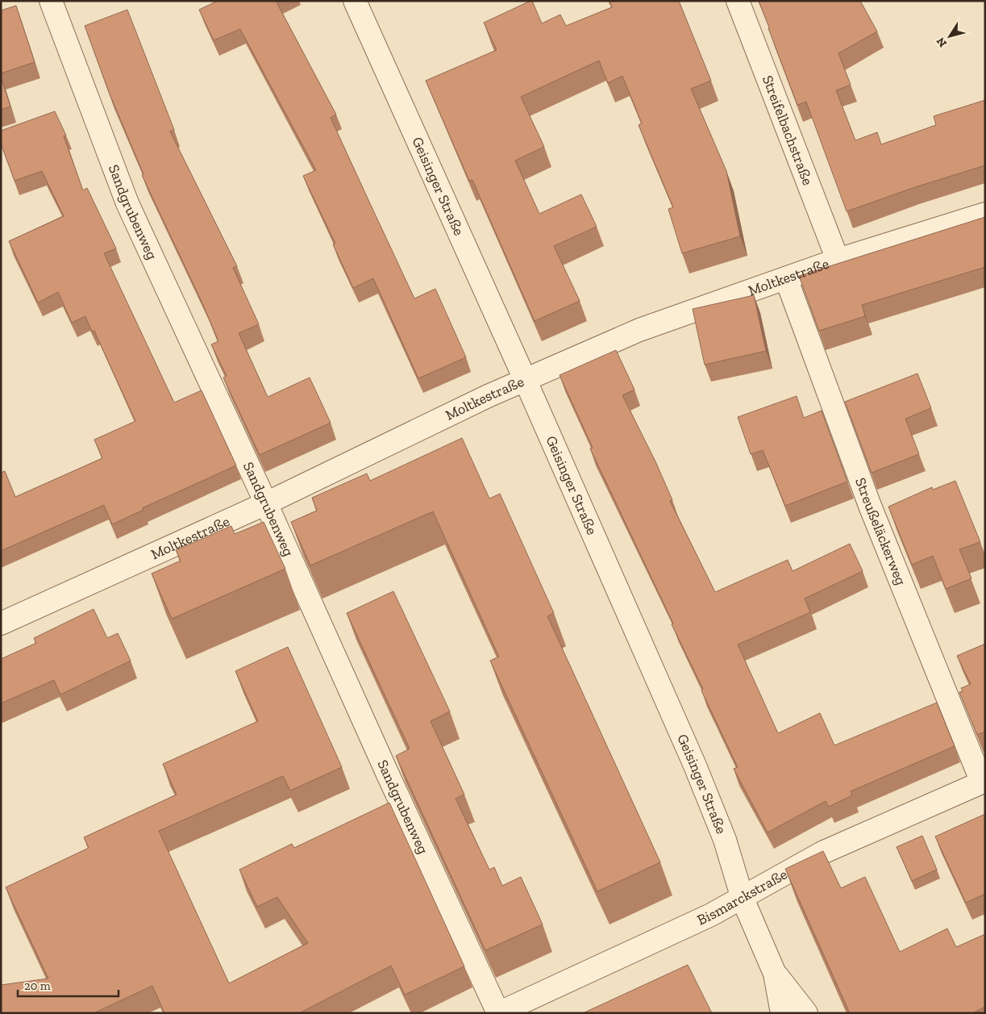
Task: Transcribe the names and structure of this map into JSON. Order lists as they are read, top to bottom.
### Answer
{
  "streets": {
    "street": [
      "Streifelbachstraße",
      "Geisinger Straße",
      "Sandgrubenweg",
      "Moltkestraße",
      "Streußeläckerweg",
      "Bismarckstraße"
    ]
  },
  "crossings": [
    ["Streifelbachstraße", "Moltkestraße"],
    ["Geisinger Straße", "Moltkestraße"],
    ["Geisinger Straße", "Bismarckstraße"],
    ["Sandgrubenweg", "Moltkestraße"],
    ["Sandgrubenweg", "Bismarckstraße"],
    ["Moltkestraße", "Streußeläckerweg"],
    ["Streußeläckerweg", "Bismarckstraße"]
  ],
  "scale_bar": "20 m",
  "north": "bottom left"
}
